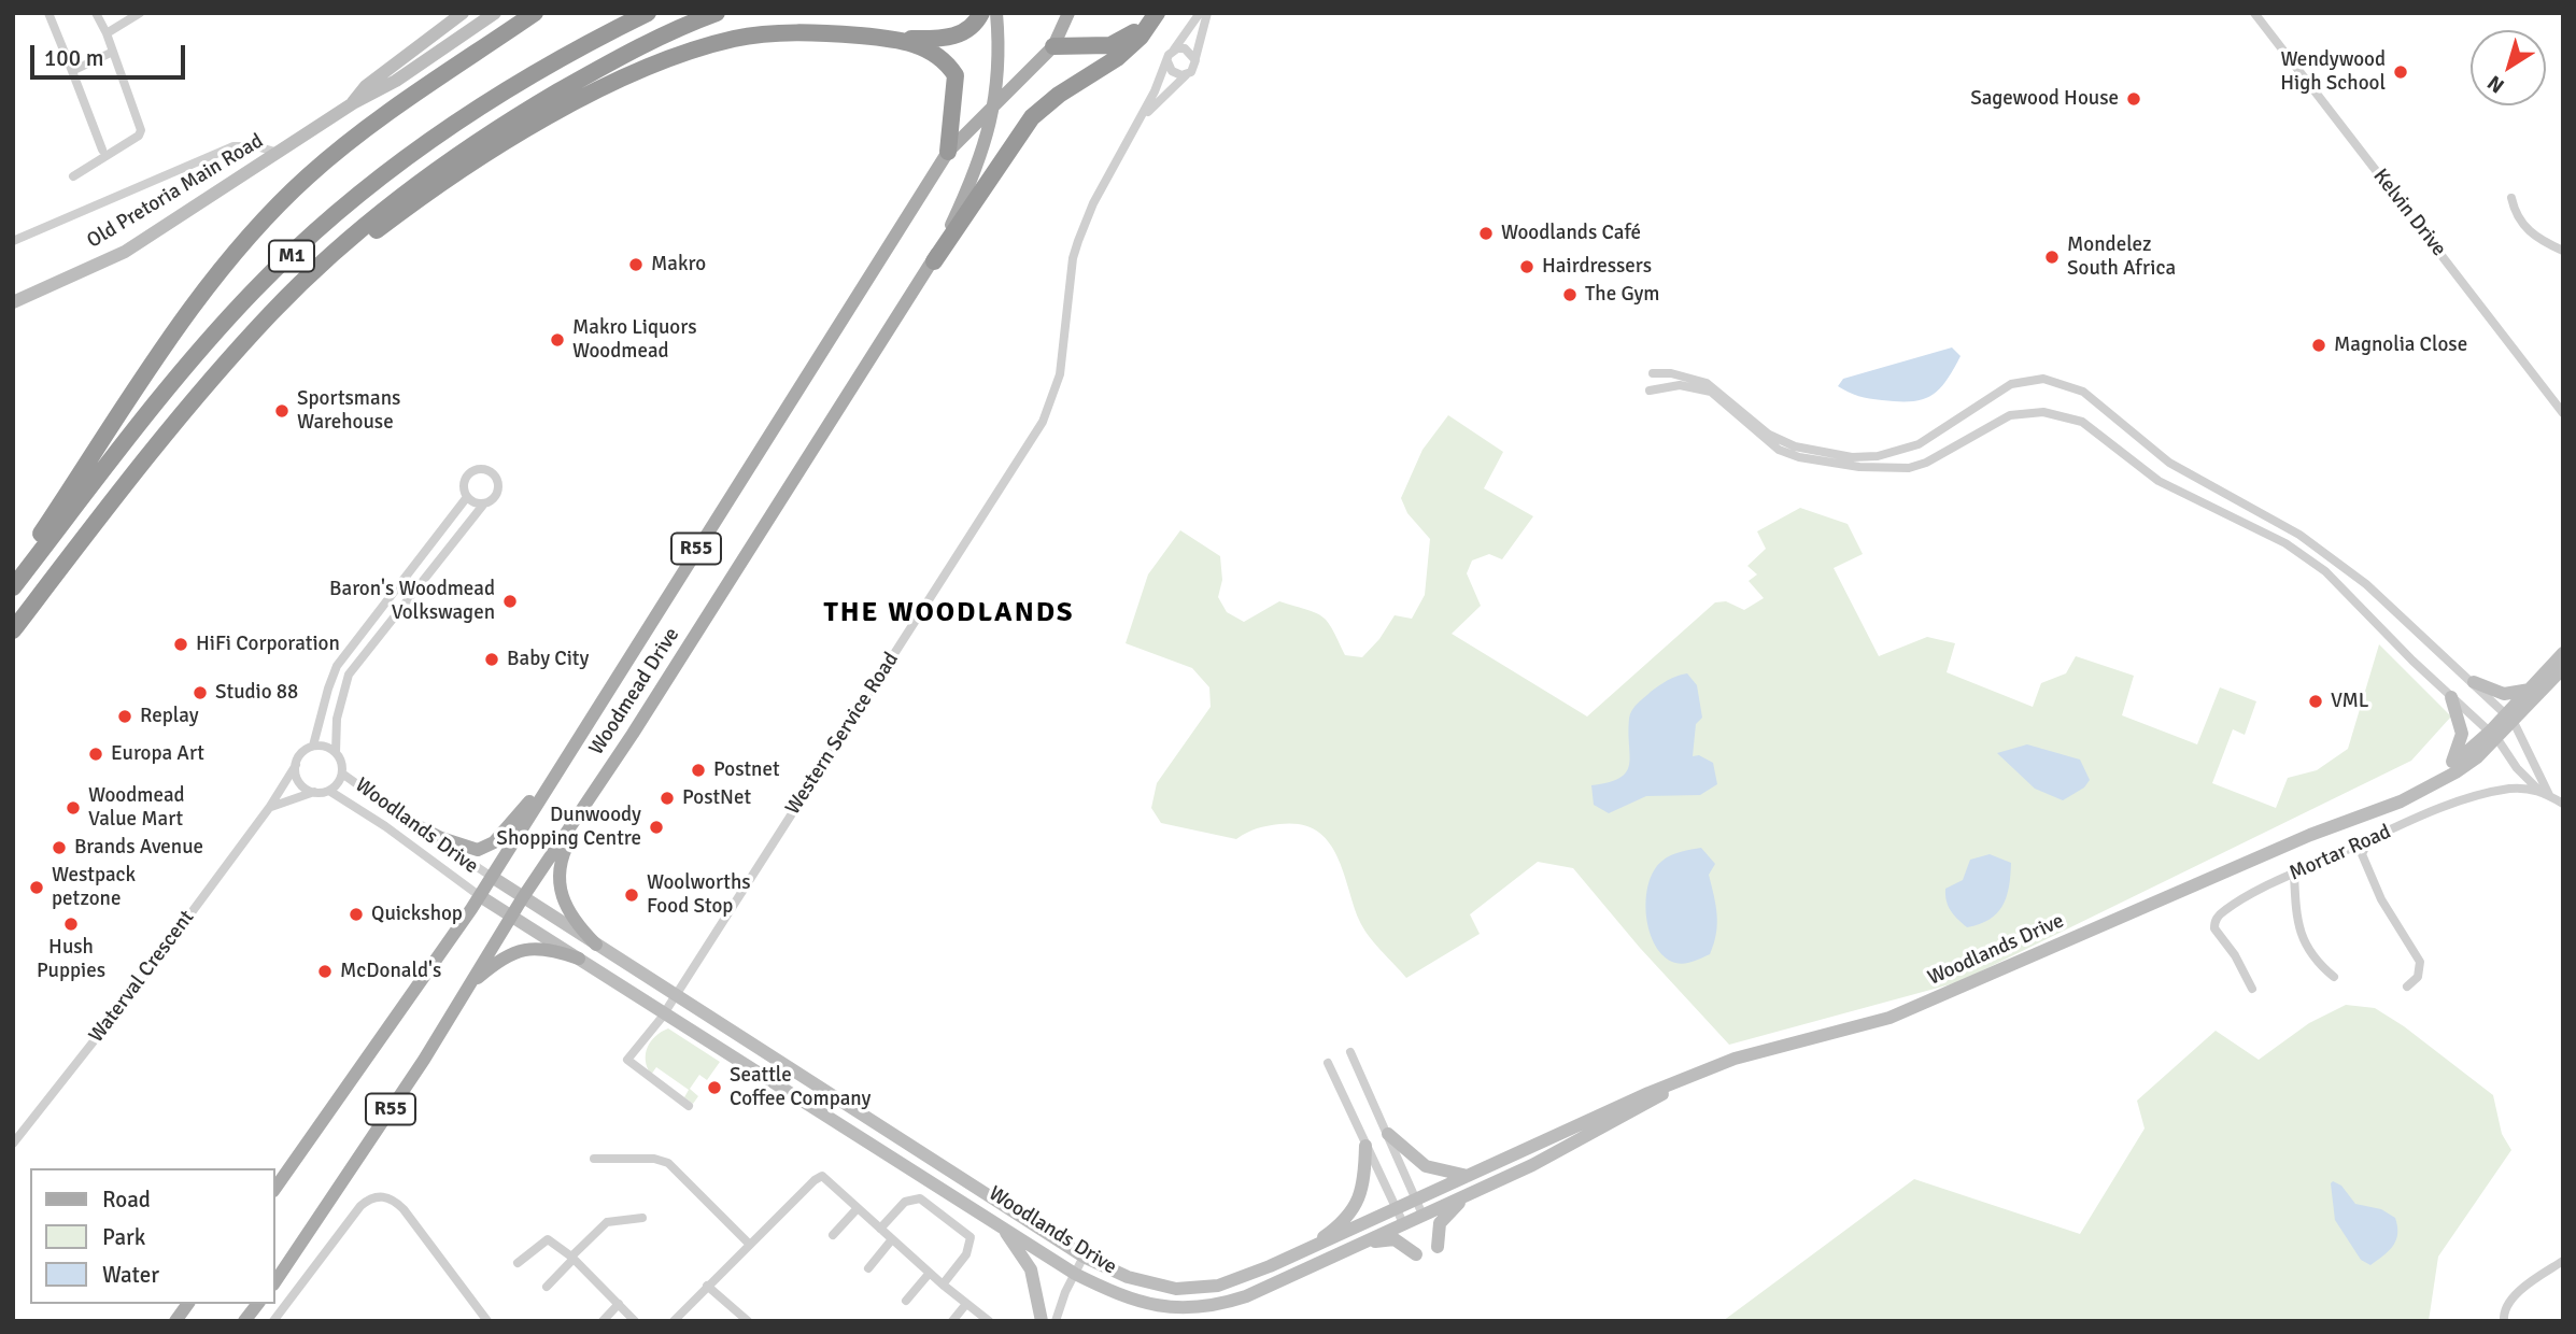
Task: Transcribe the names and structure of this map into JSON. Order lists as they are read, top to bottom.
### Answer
{
  "streets": {
    "highway": ["M1"],
    "main road": [
      "Old Pretoria Main Road",
      "R55",
      "Woodmead Drive",
      "Woodlands Drive"
    ],
    "street": [
      "Kelvin Drive",
      "Western Service Road",
      "Mortar Road",
      "Waterval Crescent"
    ]
  },
  "crossings": [
    ["Woodmead Drive", "Woodlands Drive"],
    ["Western Service Road", "Woodlands Drive"],
    ["Woodlands Drive", "Waterval Crescent"]
  ],
  "districts": ["THE WOODLANDS"],
  "places": [
    "Wendywood High School",
    "Sagewood House",
    "Woodlands Café",
    "Mondelez South Africa",
    "Makro",
    "Hairdressers",
    "The Gym",
    "Makro Liquors Woodmead",
    "Magnolia Close",
    "Sportsmans Warehouse",
    "Baron's Woodmead Volkswagen",
    "HiFi Corporation",
    "Baby City",
    "Studio 88",
    "VML",
    "Replay",
    "Europa Art",
    "Postnet",
    "PostNet",
    "Woodmead Value Mart",
    "Dunwoody Shopping Centre",
    "Brands Avenue",
    "Westpack petzone",
    "Woolworths Food Stop",
    "Quickshop",
    "Hush Puppies",
    "McDonald's",
    "Seattle Coffee Company"
  ],
  "legend": ["Road", "Park", "Water"],
  "scale_bar": "100 m",
  "north": "bottom left"
}
